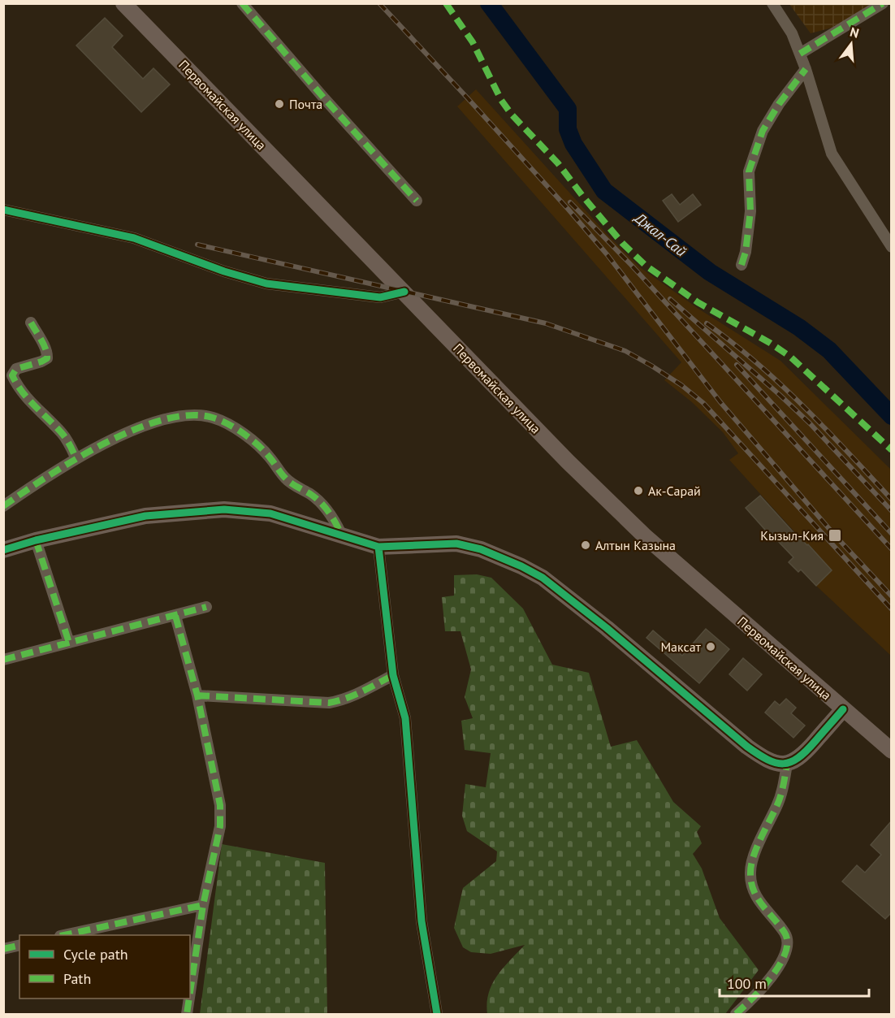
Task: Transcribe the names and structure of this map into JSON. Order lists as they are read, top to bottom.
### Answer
{
  "streets": {
    "main road": ["Первомайская улица"]
  },
  "water": ["Джал-Сай"],
  "places": {
    "other": [
      "Почта",
      "Ак-Сарай",
      "Алтын Казына",
      "Максат"
    ],
    "transit": ["Кызыл-Кия"]
  },
  "legend": ["Cycle path", "Path"],
  "scale_bar": "100 m",
  "north": "top"
}
